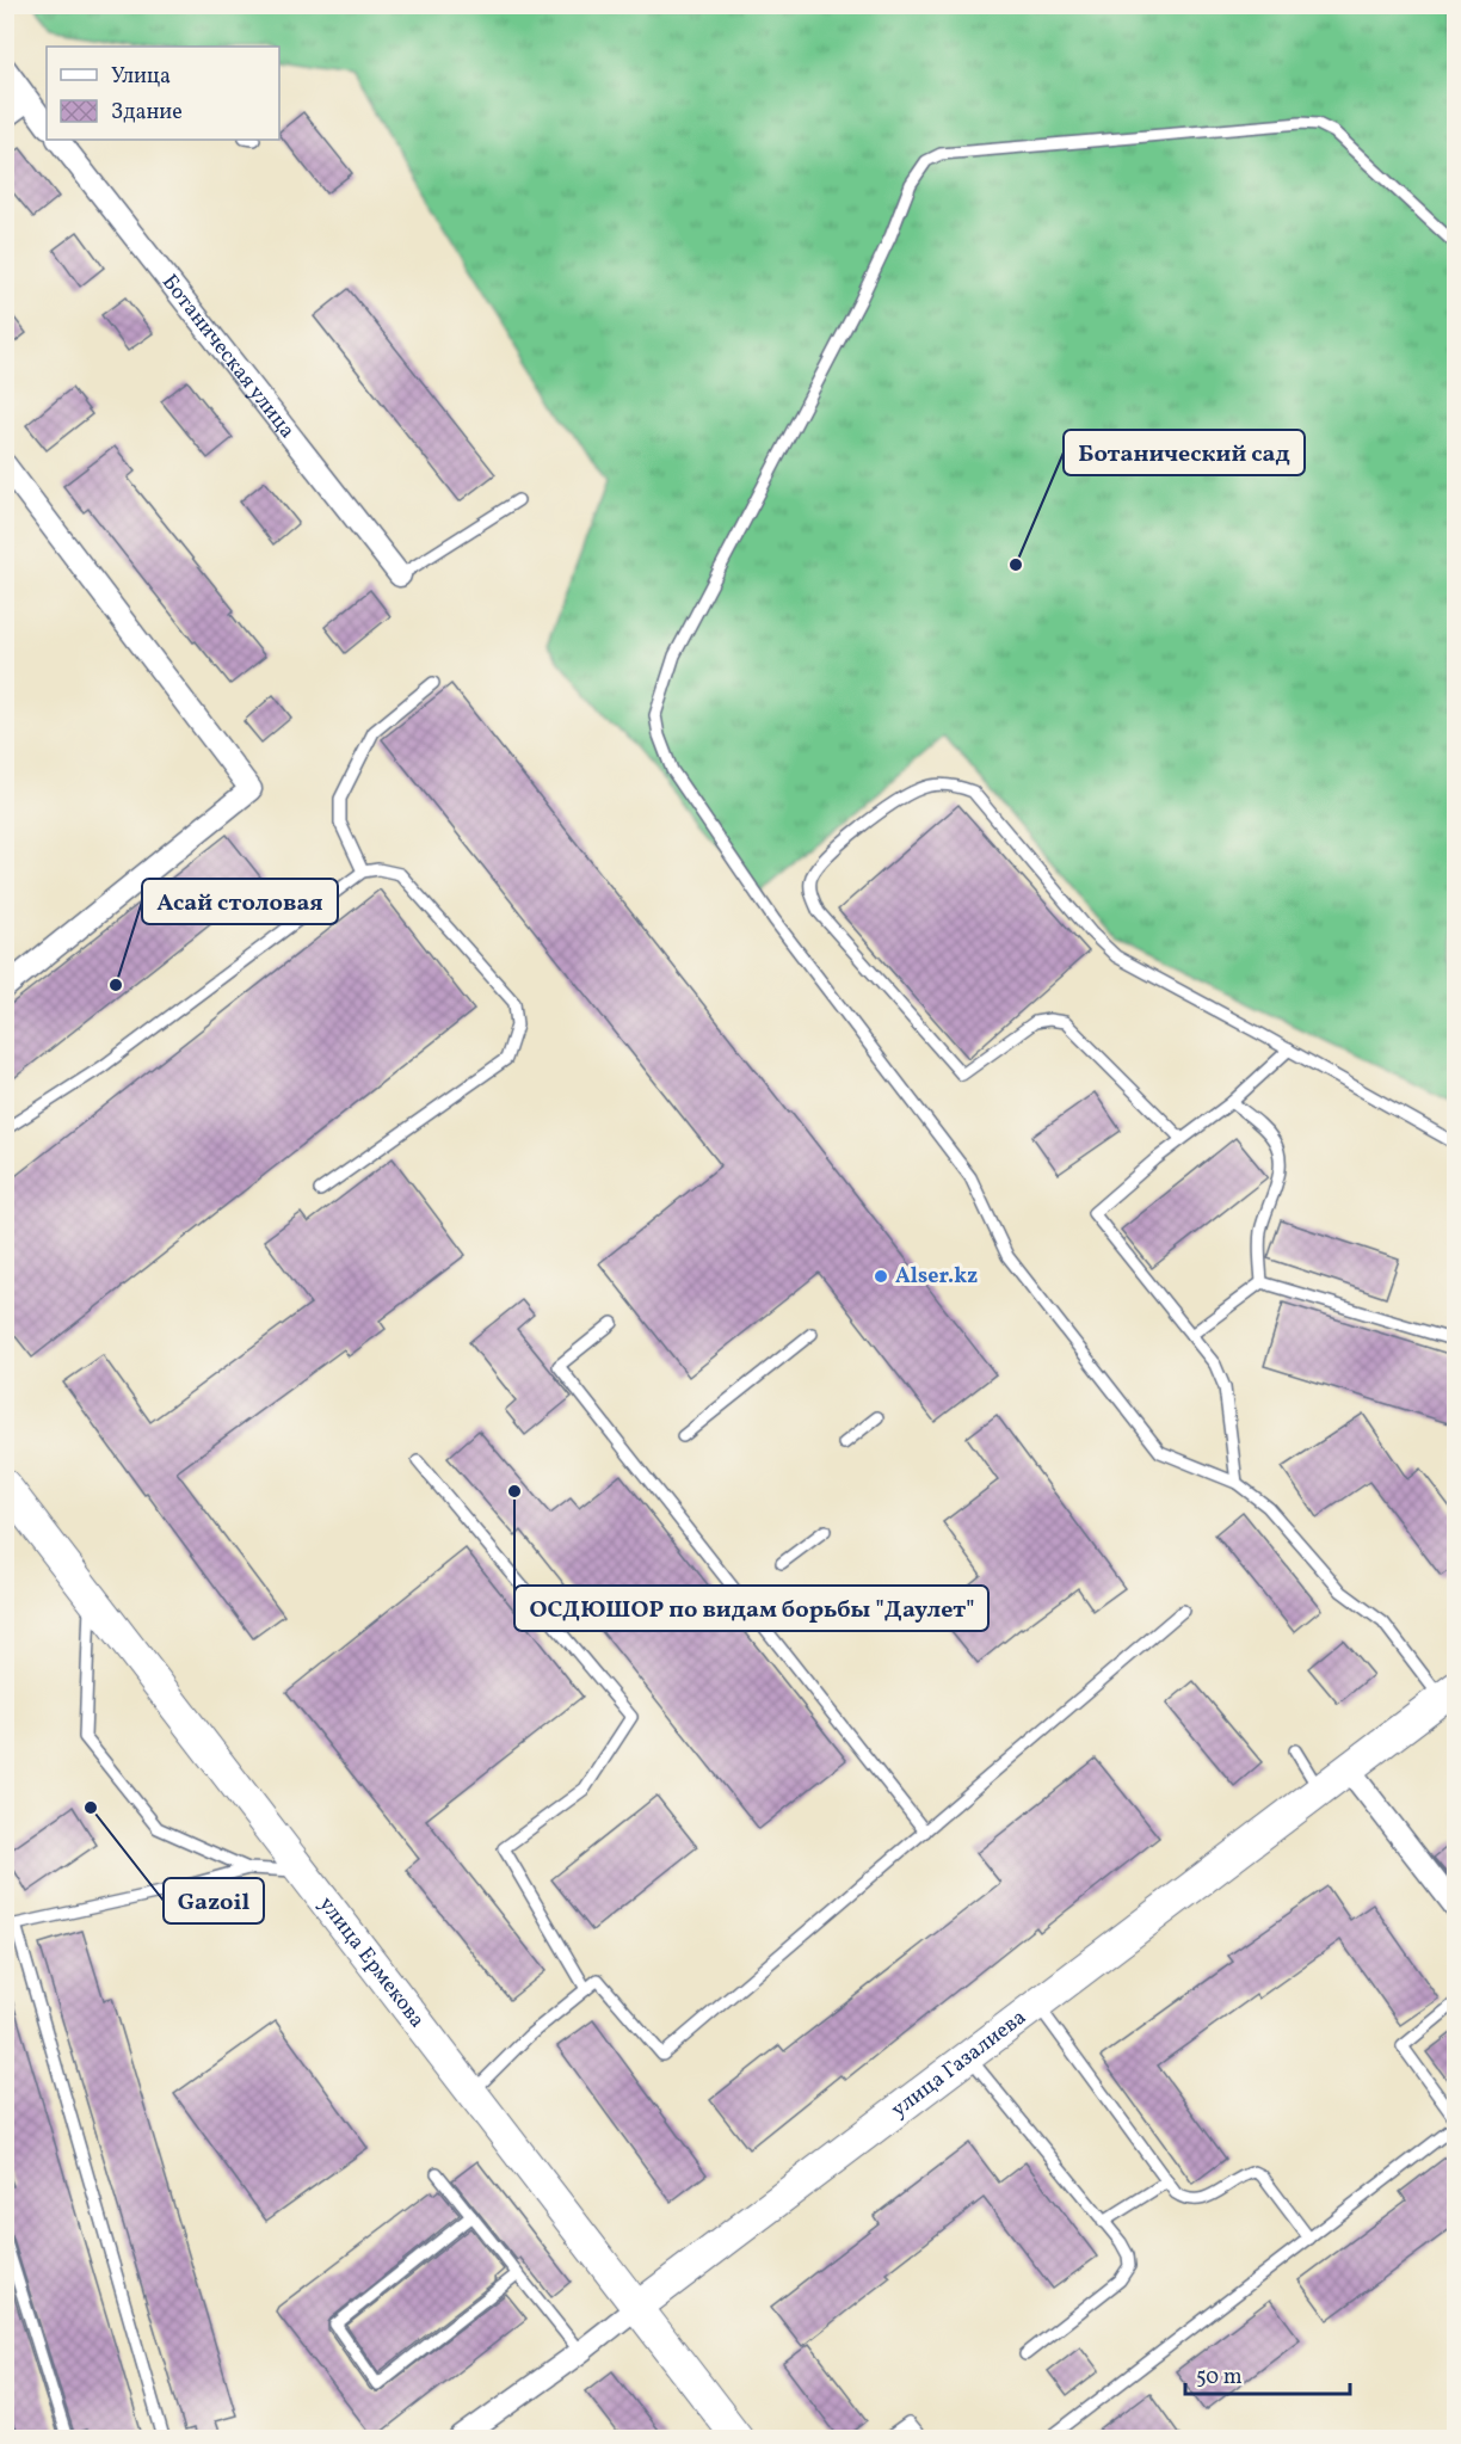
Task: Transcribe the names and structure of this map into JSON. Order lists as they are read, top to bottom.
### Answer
{
  "streets": {
    "main road": ["улица Ермекова", "улица Газалиева"],
    "street": ["Ботаническая улица"]
  },
  "crossings": [
    ["улица Ермекова", "улица Газалиева"]
  ],
  "places": [
    "Ботанический сад",
    "Асай столовая",
    "Alser.kz",
    "ОСДЮШОР по видам борьбы \"Даулет\"",
    "Gazoil"
  ],
  "legend": ["Улица", "Здание"],
  "scale_bar": "50 m"
}
